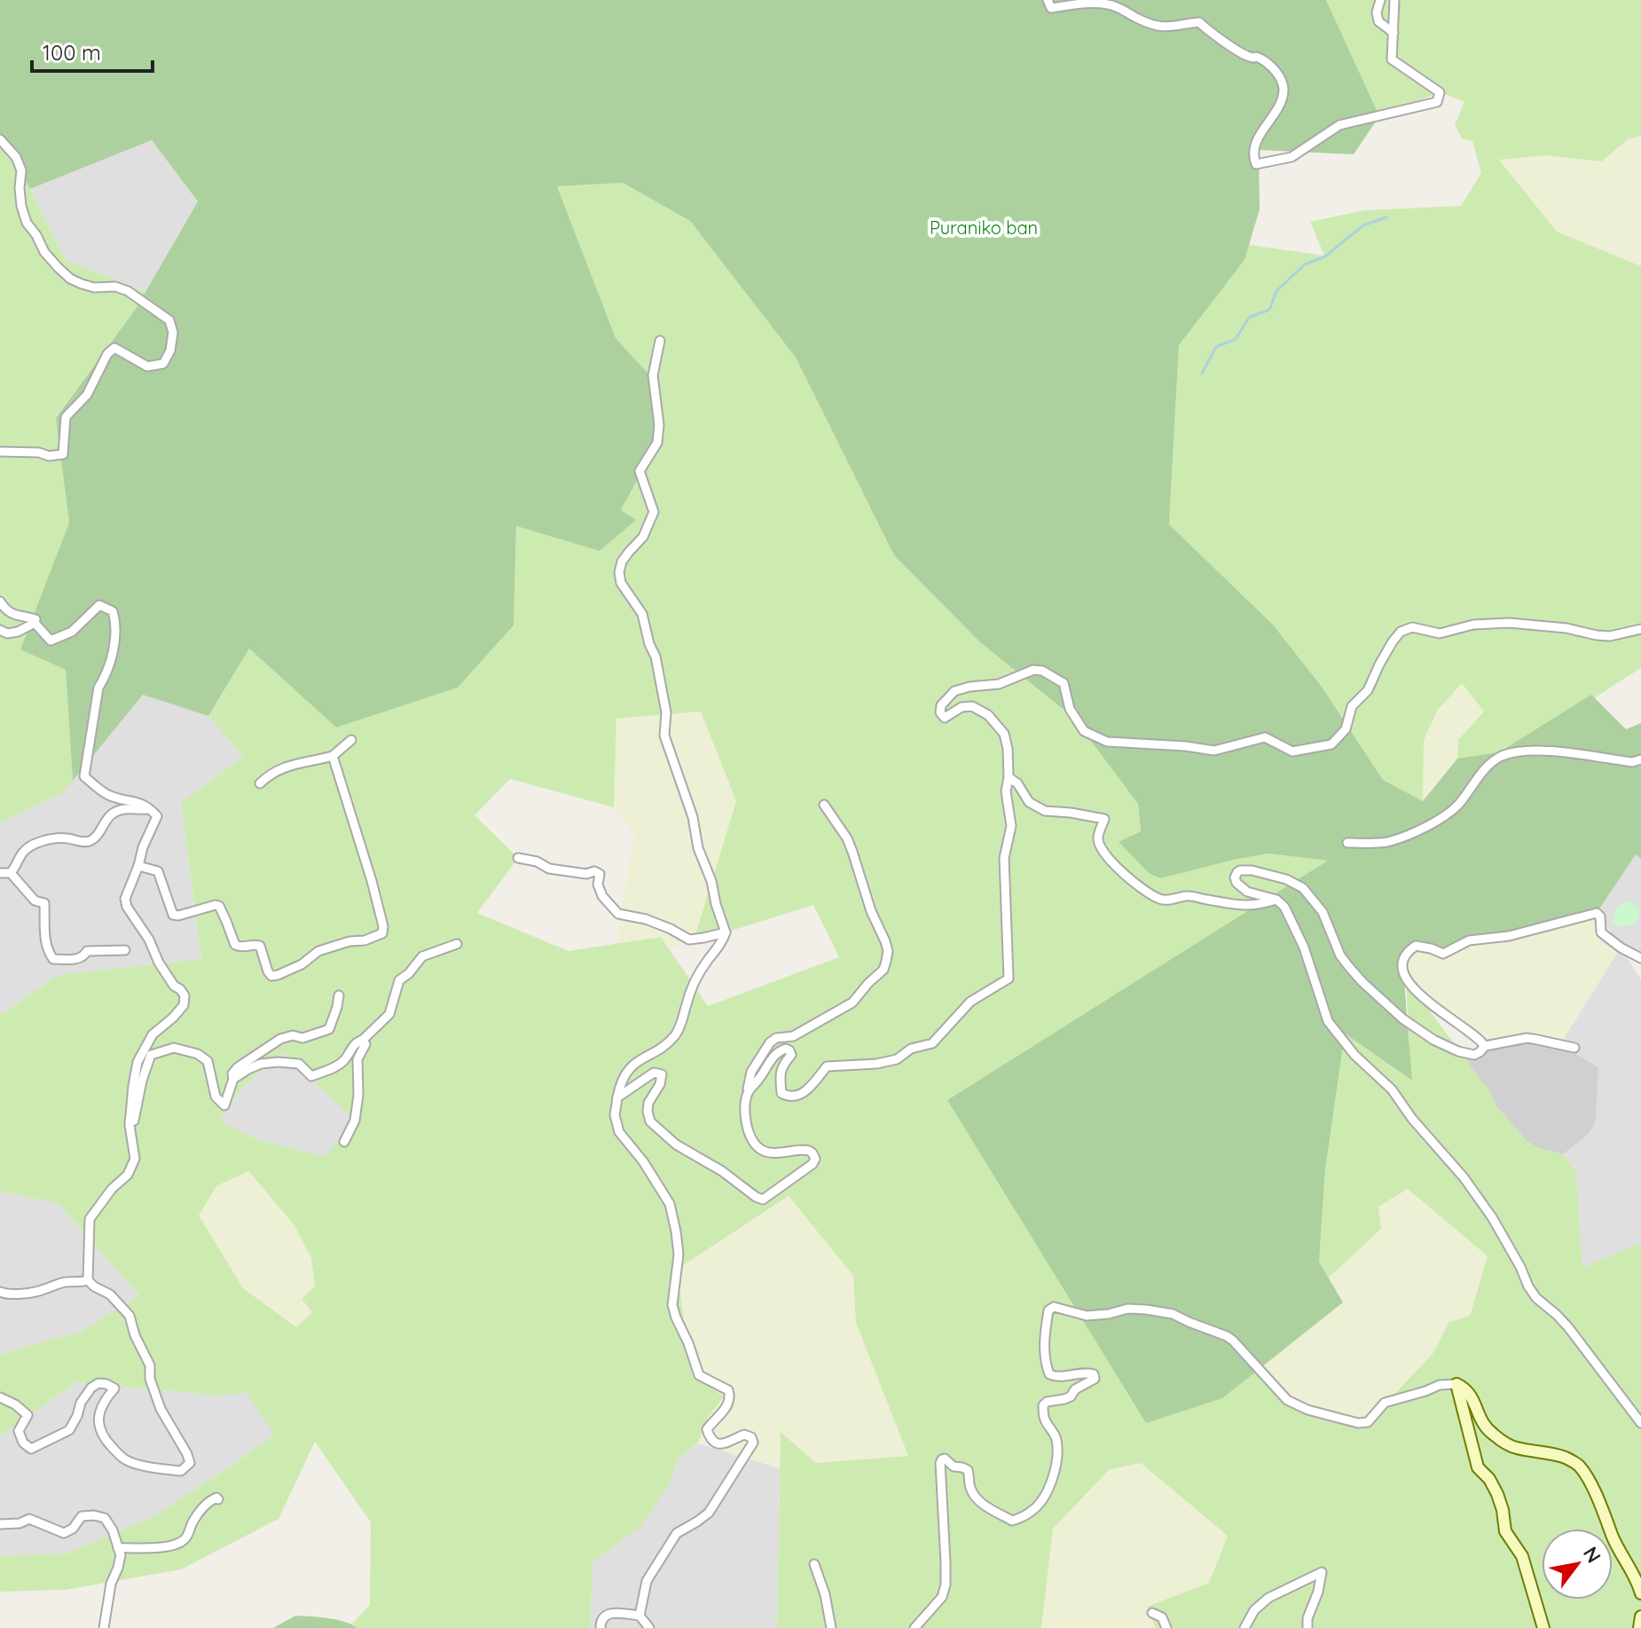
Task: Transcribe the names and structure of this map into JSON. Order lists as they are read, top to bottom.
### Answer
{
  "parks": ["Puraniko ban"],
  "scale_bar": "100 m",
  "north": "top right"
}
